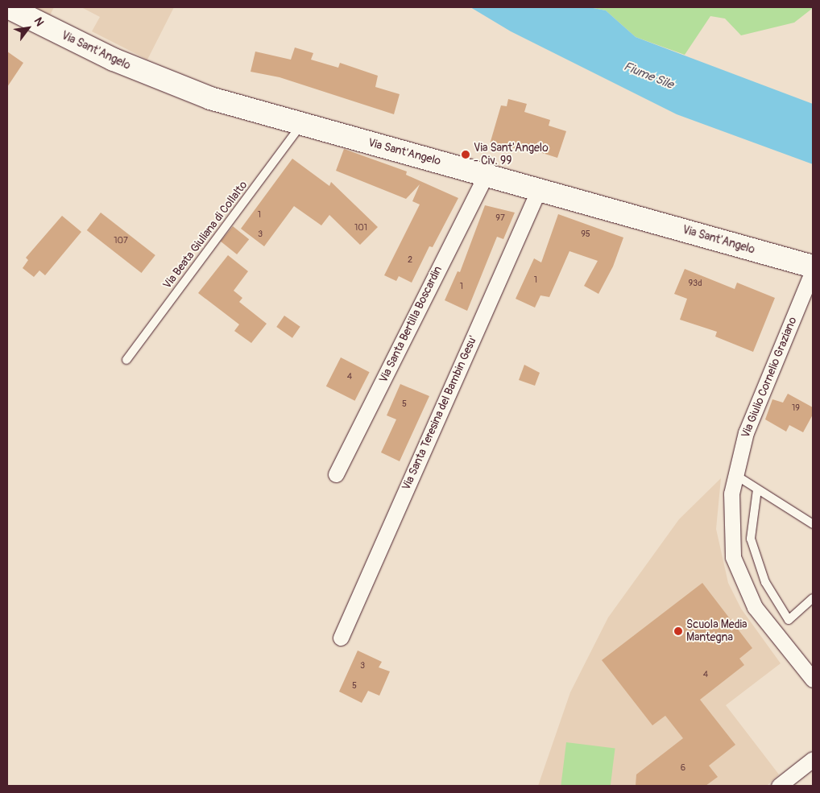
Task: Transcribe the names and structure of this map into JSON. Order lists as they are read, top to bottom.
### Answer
{
  "streets": {
    "street": [
      "Via Sant'Angelo",
      "Via Santa Bertilla Boscardin",
      "Via Giulio Cornelio Graziano",
      "Via Santa Teresina del Bambin Gesu'"
    ],
    "lane": ["Via Beata Giuliana di Collalto"]
  },
  "crossings": [
    ["Via Sant'Angelo", "Via Beata Giuliana di Collalto"],
    ["Via Sant'Angelo", "Via Santa Bertilla Boscardin"],
    ["Via Sant'Angelo", "Via Santa Teresina del Bambin Gesu'"]
  ],
  "water": ["Fiume Sile"],
  "places": ["Via Sant'Angelo - Civ. 99", "Scuola Media Mantegna"],
  "house_numbers": [
    "1",
    "97",
    "101",
    "3",
    "95",
    "107",
    "2",
    "1",
    "93d",
    "1",
    "4",
    "5",
    "19",
    "3",
    "4",
    "5",
    "6"
  ],
  "north": "top right"
}
